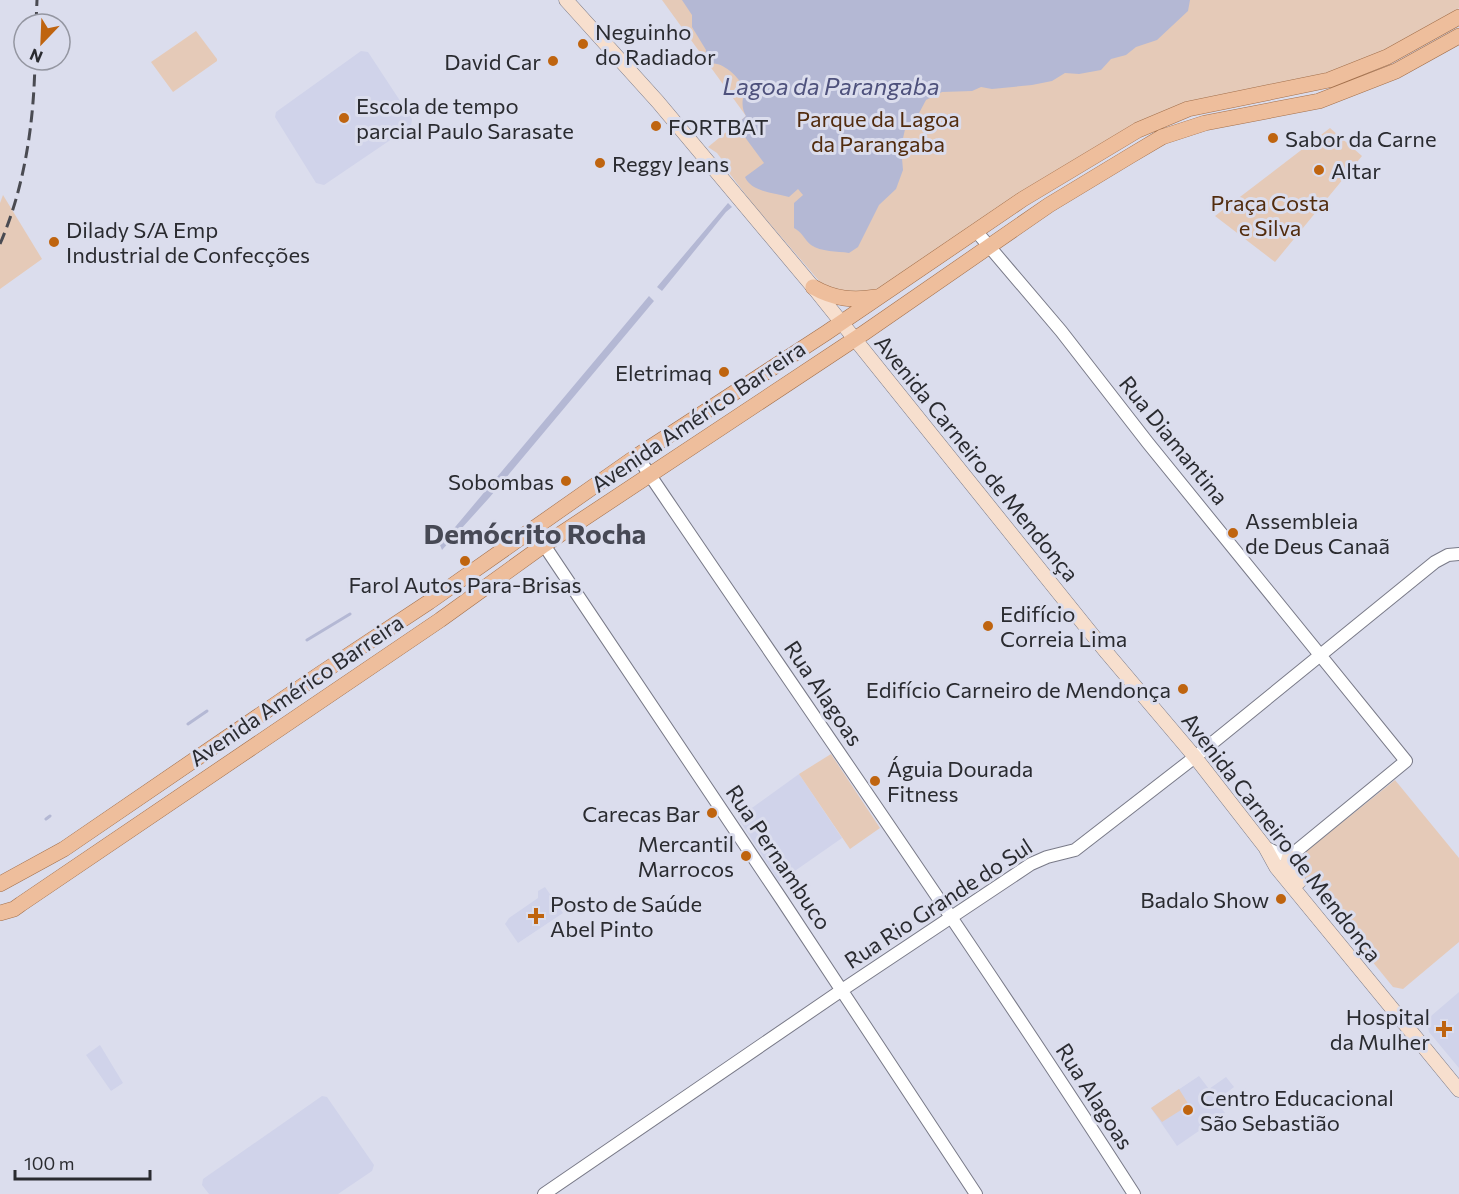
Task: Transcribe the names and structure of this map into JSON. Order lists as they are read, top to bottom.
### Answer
{
  "streets": {
    "main road": ["Avenida Américo Barreira", "Avenida Carneiro de Mendonça"],
    "street": [
      "Rua Diamantina",
      "Rua Alagoas",
      "Rua Pernambuco",
      "Rua Rio Grande do Sul"
    ]
  },
  "crossings": [
    ["Avenida Américo Barreira", "Rua Diamantina"],
    ["Avenida Américo Barreira", "Avenida Carneiro de Mendonça"],
    ["Avenida Américo Barreira", "Rua Alagoas"],
    ["Avenida Américo Barreira", "Rua Pernambuco"],
    ["Rua Diamantina", "Avenida Carneiro de Mendonça"],
    ["Rua Diamantina", "Rua Rio Grande do Sul"],
    ["Avenida Carneiro de Mendonça", "Rua Rio Grande do Sul"],
    ["Rua Alagoas", "Rua Rio Grande do Sul"],
    ["Rua Pernambuco", "Rua Rio Grande do Sul"]
  ],
  "districts": ["Demócrito Rocha"],
  "water": ["Lagoa da Parangaba"],
  "parks": ["Parque da Lagoa da Parangaba", "Praça Costa e Silva"],
  "places": {
    "other": [
      "Neguinho do Radiador",
      "David Car",
      "Escola de tempo parcial Paulo Sarasate",
      "FORTBAT",
      "Sabor da Carne",
      "Reggy Jeans",
      "Altar",
      "Dilady S/A Emp Industrial de Confecções",
      "Eletrimaq",
      "Sobombas",
      "Assembleia de Deus Canaã",
      "Farol Autos Para-Brisas",
      "Edifício Correia Lima",
      "Edifício Carneiro de Mendonça",
      "Águia Dourada Fitness",
      "Carecas Bar",
      "Mercantil Marrocos",
      "Badalo Show",
      "Centro Educacional São Sebastião"
    ],
    "health": ["Posto de Saúde Abel Pinto", "Hospital da Mulher"]
  },
  "scale_bar": "100 m",
  "north": "bottom left"
}
